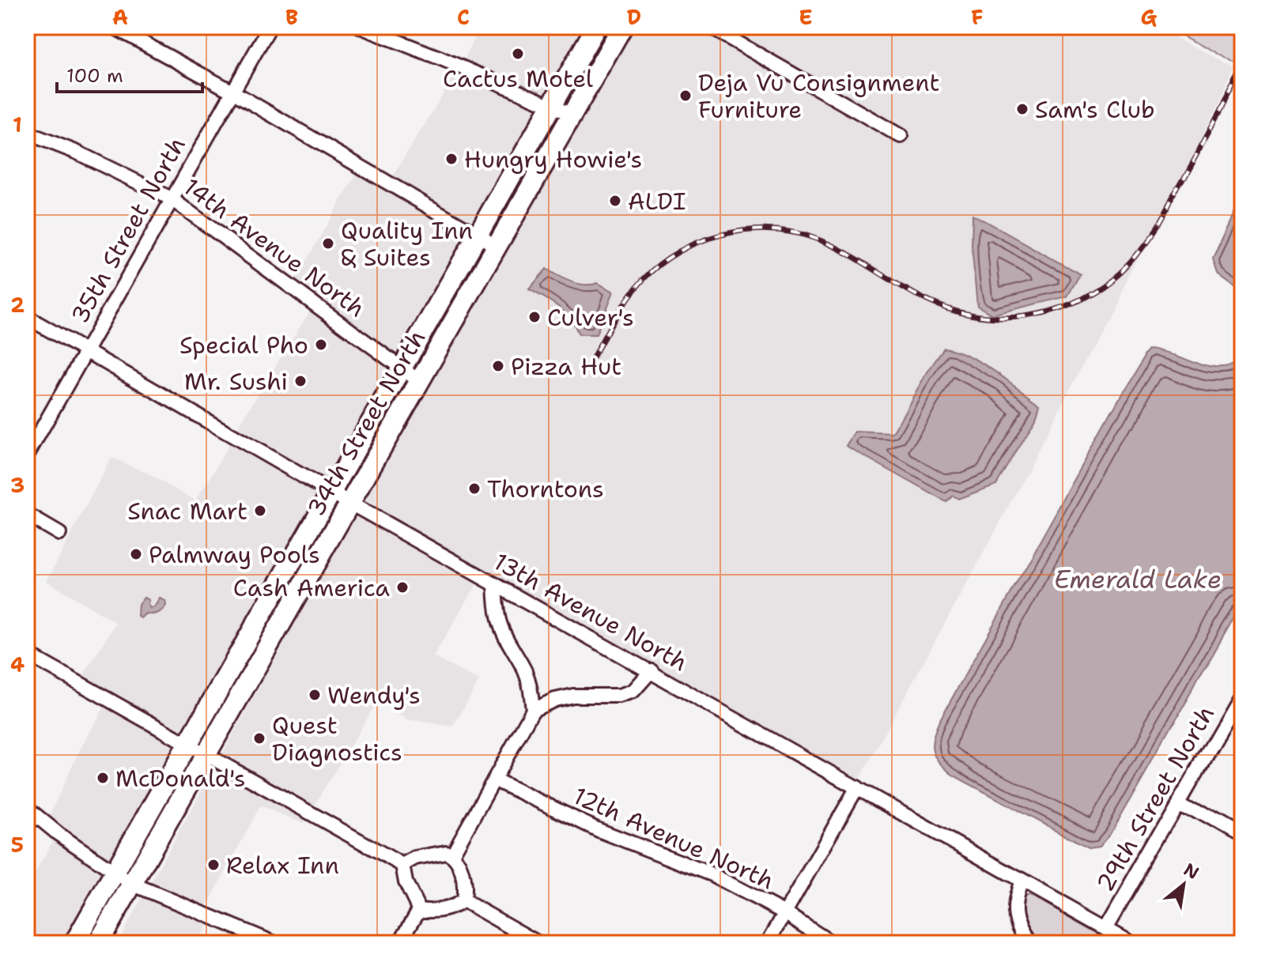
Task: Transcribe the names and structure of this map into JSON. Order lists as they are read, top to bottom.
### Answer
{
  "streets": {
    "highway": ["34th Street North"],
    "street": [
      "35th Street North",
      "14th Avenue North",
      "13th Avenue North",
      "29th Street North",
      "12th Avenue North"
    ]
  },
  "crossings": [
    ["35th Street North", "14th Avenue North"],
    ["35th Street North", "13th Avenue North"],
    ["14th Avenue North", "34th Street North"],
    ["34th Street North", "13th Avenue North"],
    ["13th Avenue North", "29th Street North"]
  ],
  "water": ["Emerald Lake"],
  "places": [
    "Cactus Motel",
    "Deja Vu Consignment Furniture",
    "Sam's Club",
    "Hungry Howie's",
    "ALDI",
    "Quality Inn & Suites",
    "Culver's",
    "Special Pho",
    "Pizza Hut",
    "Mr. Sushi",
    "Thorntons",
    "Snac Mart",
    "Palmway Pools",
    "Cash America",
    "Wendy's",
    "Quest Diagnostics",
    "McDonald's",
    "Relax Inn"
  ],
  "scale_bar": "100 m",
  "north": "top right",
  "grid": {
    "columns": [
      "A",
      "B",
      "C",
      "D",
      "E",
      "F",
      "G"
    ],
    "rows": [
      "1",
      "2",
      "3",
      "4",
      "5"
    ]
  }
}
